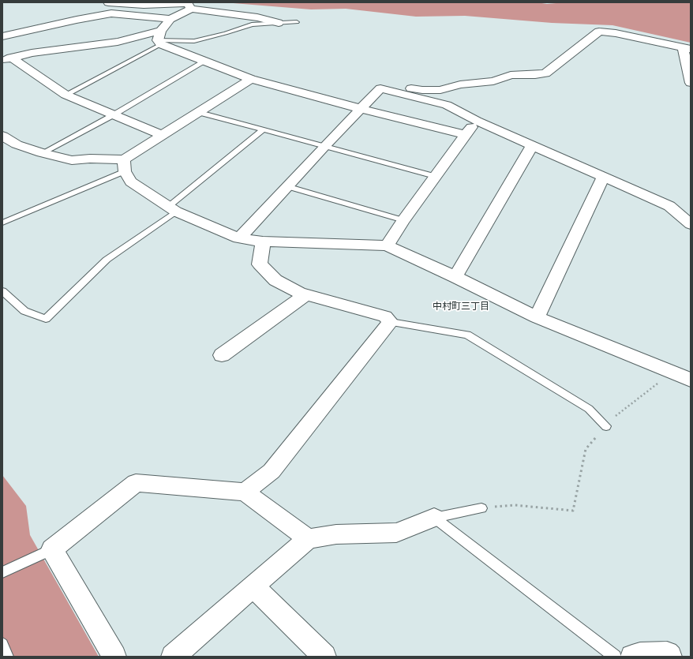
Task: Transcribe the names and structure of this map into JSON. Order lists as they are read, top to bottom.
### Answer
{
  "districts": ["中村町三丁目"]
}
